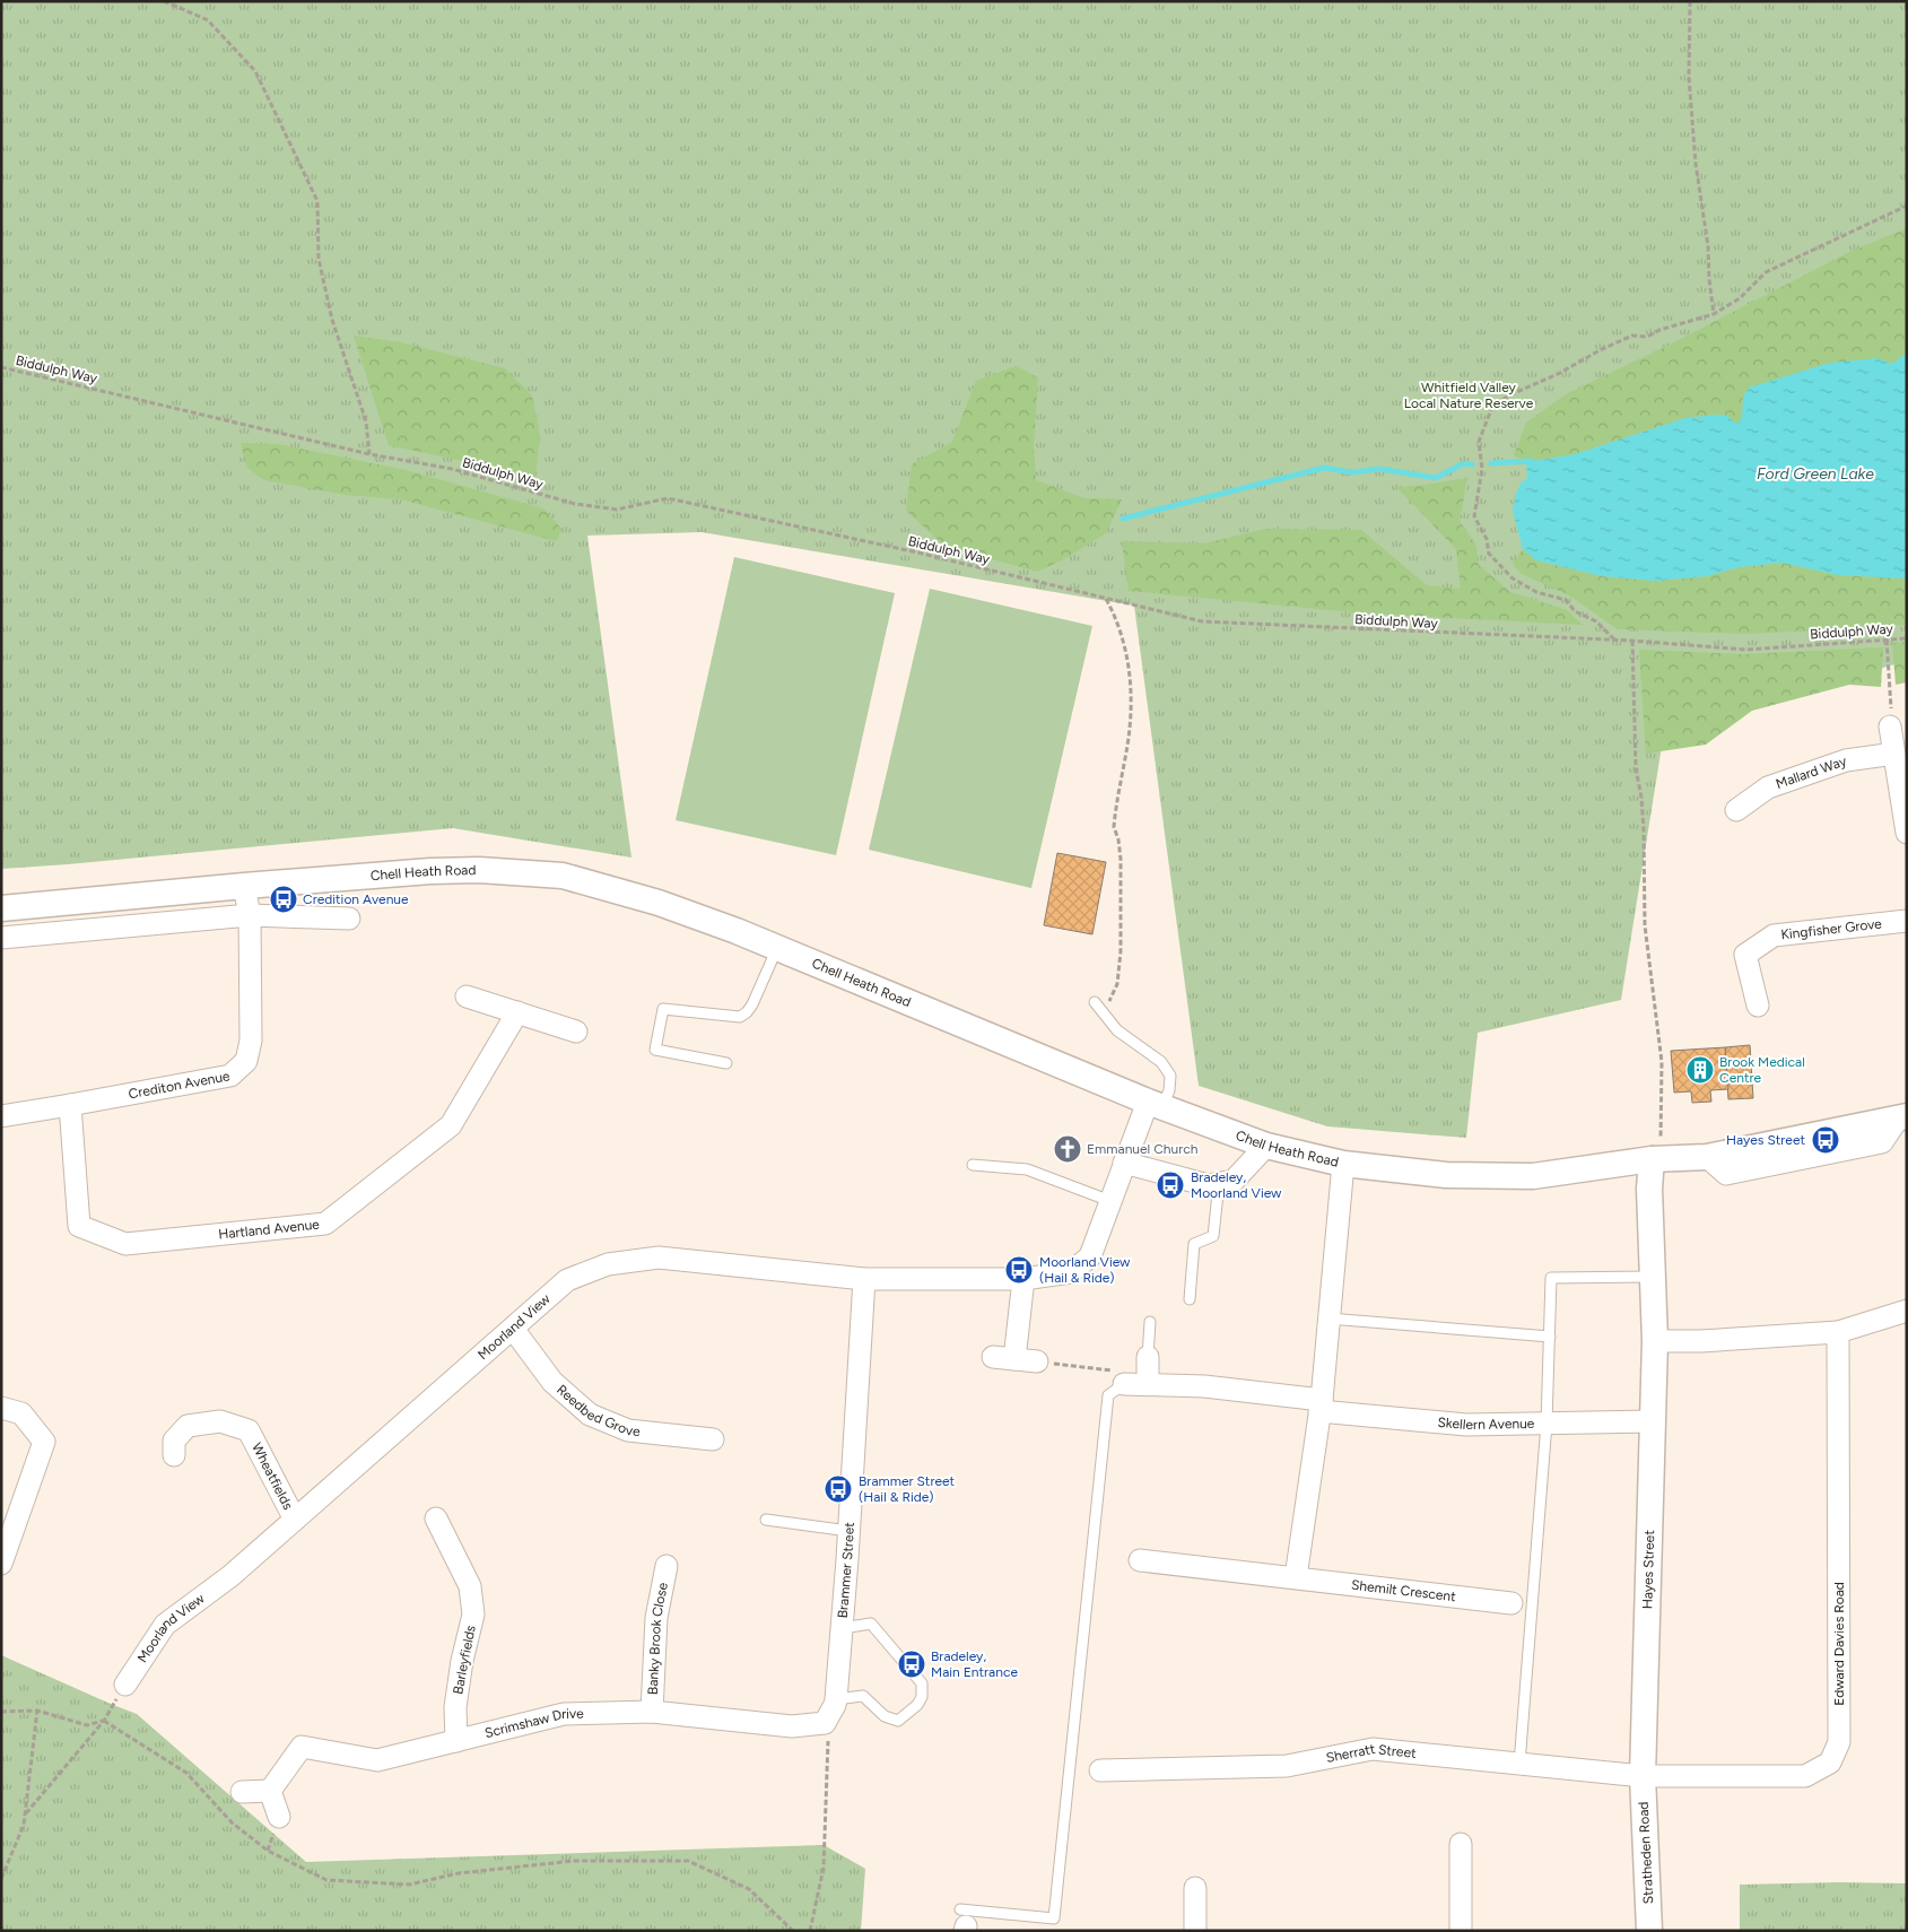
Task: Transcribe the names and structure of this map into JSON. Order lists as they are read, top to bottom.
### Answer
{
  "streets": {
    "street": [
      "Mallard Way",
      "Chell Heath Road",
      "Kingfisher Grove",
      "Crediton Avenue",
      "Hartland Avenue",
      "Moorland View",
      "Reedbed Grove",
      "Skellern Avenue",
      "Wheatfields",
      "Hayes Street",
      "Brammer Street",
      "Shemilt Crescent",
      "Banky Brook Close",
      "Edward Davies Road",
      "Barleyfields",
      "Scrimshaw Drive",
      "Sherratt Street",
      "Stratheden Road"
    ],
    "path": ["Biddulph Way"]
  },
  "crossings": [
    ["Chell Heath Road", "Crediton Avenue"],
    ["Chell Heath Road", "Moorland View"],
    ["Chell Heath Road", "Hayes Street"],
    ["Crediton Avenue", "Hartland Avenue"],
    ["Moorland View", "Reedbed Grove"],
    ["Moorland View", "Wheatfields"],
    ["Moorland View", "Brammer Street"],
    ["Skellern Avenue", "Hayes Street"],
    ["Hayes Street", "Edward Davies Road"],
    ["Hayes Street", "Sherratt Street"],
    ["Hayes Street", "Stratheden Road"],
    ["Brammer Street", "Scrimshaw Drive"],
    ["Banky Brook Close", "Scrimshaw Drive"],
    ["Edward Davies Road", "Sherratt Street"],
    ["Edward Davies Road", "Stratheden Road"],
    ["Barleyfields", "Scrimshaw Drive"],
    ["Sherratt Street", "Stratheden Road"]
  ],
  "water": ["Ford Green Lake"],
  "parks": ["Whitfield Valley Local Nature Reserve"],
  "places": {
    "bus stop": [
      "Credition Avenue",
      "Hayes Street",
      "Bradeley, Moorland View",
      "Moorland View (Hail & Ride)",
      "Brammer Street (Hail & Ride)",
      "Bradeley, Main Entrance"
    ],
    "building": ["Brook Medical Centre"],
    "church": ["Emmanuel Church"]
  }
}
